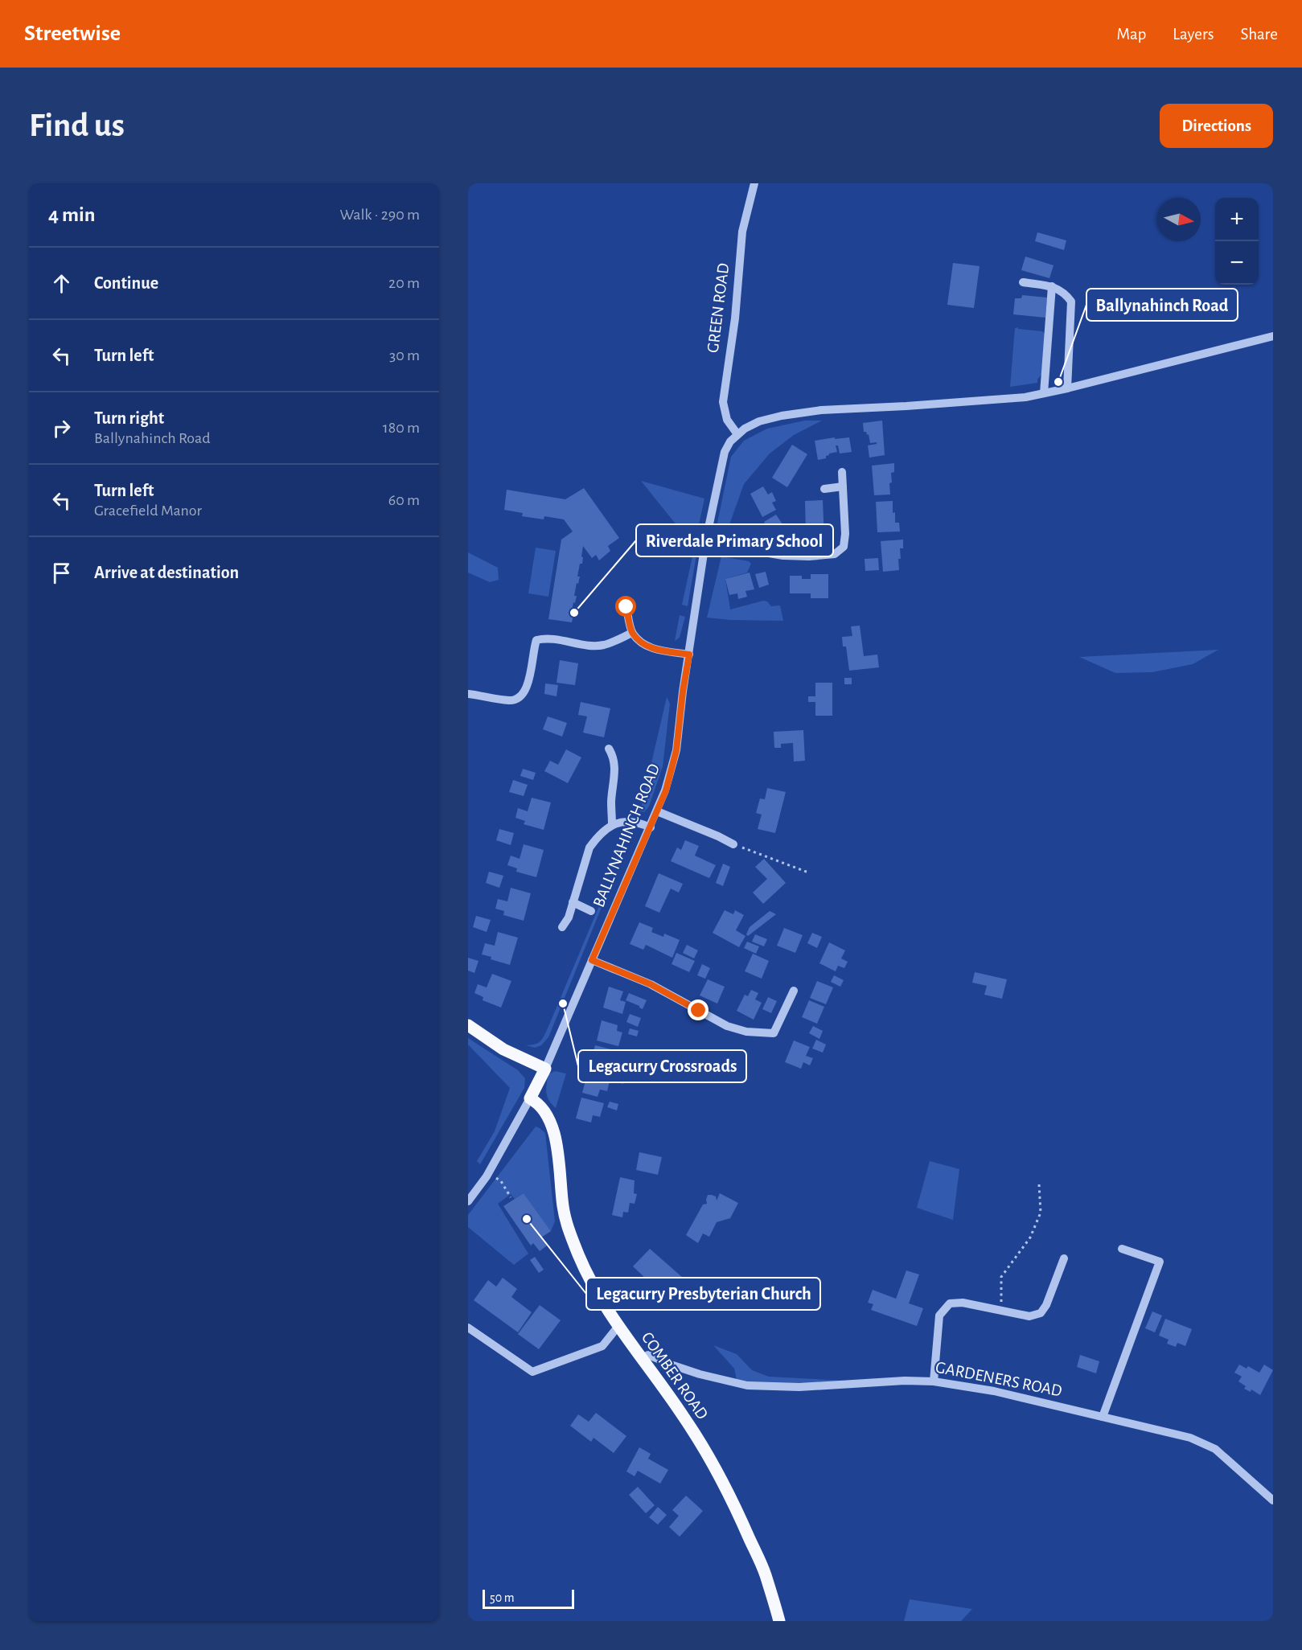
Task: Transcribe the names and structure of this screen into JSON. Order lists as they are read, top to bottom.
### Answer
{
  "streets": {
    "main road": ["COMBER ROAD"],
    "street": ["GREEN ROAD", "BALLYNAHINCH ROAD", "GARDENERS ROAD"]
  },
  "crossings": [
    ["GREEN ROAD", "BALLYNAHINCH ROAD"],
    ["COMBER ROAD", "GARDENERS ROAD"]
  ],
  "places": [
    "Ballynahinch Road",
    "Riverdale Primary School",
    "Legacurry Crossroads",
    "Legacurry Presbyterian Church"
  ],
  "scale_bar": "50 m",
  "north": "right",
  "page": {
    "header": "Streetwise",
    "nav": ["Map", "Layers", "Share"],
    "buttons": "Directions",
    "title": "Find us",
    "heading": ["4 min", "Walk · 290 m"],
    "map_buttons": ["+", "−"],
    "list": [
      ["Continue", "20 m"],
      ["Turn left", "30 m"],
      ["Turn right", "Ballynahinch Road", "180 m"],
      ["Turn left", "Gracefield Manor", "60 m"],
      "Arrive at destination"
    ],
    "scale": "50 m"
  }
}
